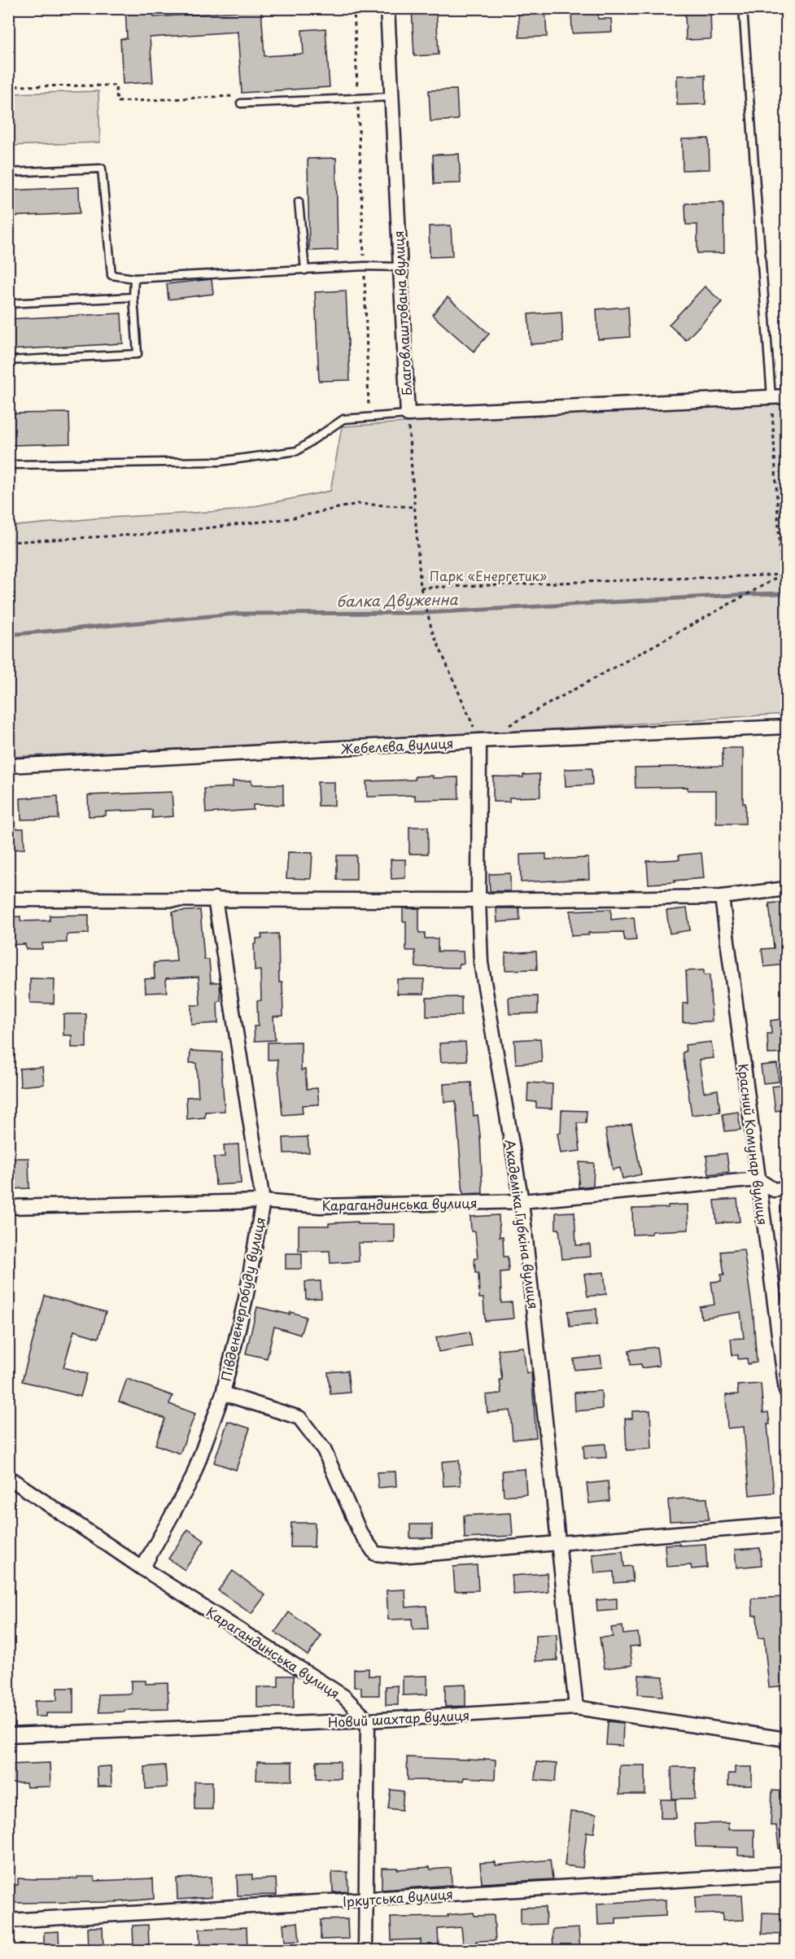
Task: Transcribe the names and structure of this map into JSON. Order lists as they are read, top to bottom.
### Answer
{
  "streets": {
    "street": [
      "Благовлаштована вулиця",
      "Жебелєва вулиця",
      "Красний Комунар вулиця",
      "Карагандинська вулиця",
      "Академіка Губкіна вулиця",
      "Південенергобуду вулиця",
      "Новий шахтар вулиця",
      "Іркутська вулиця"
    ]
  },
  "crossings": [
    ["Жебелєва вулиця", "Академіка Губкіна вулиця"],
    ["Красний Комунар вулиця", "Карагандинська вулиця"],
    ["Карагандинська вулиця", "Академіка Губкіна вулиця"],
    ["Карагандинська вулиця", "Південенергобуду вулиця"],
    ["Карагандинська вулиця", "Новий шахтар вулиця"],
    ["Академіка Губкіна вулиця", "Новий шахтар вулиця"]
  ],
  "water": ["балка Двуженна"],
  "parks": ["Парк «Енергетик»"]
}
